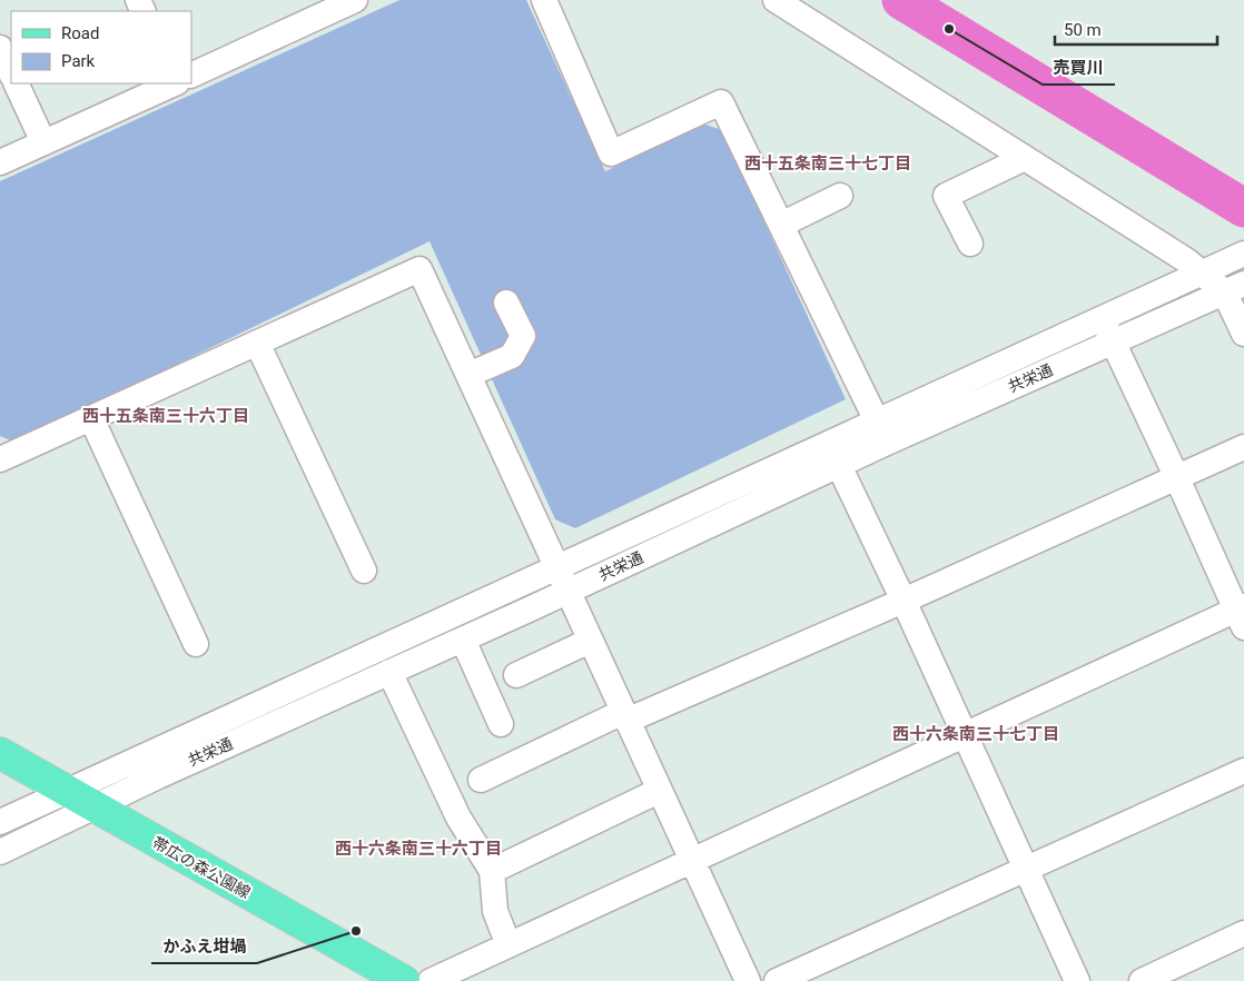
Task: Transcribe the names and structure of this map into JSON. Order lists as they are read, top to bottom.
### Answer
{
  "streets": {
    "main road": ["帯広の森公園線"],
    "street": ["共栄通"]
  },
  "crossings": [
    ["共栄通", "帯広の森公園線"]
  ],
  "districts": [
    "西十五条南三十七丁目",
    "西十五条南三十六丁目",
    "西十六条南三十七丁目",
    "西十六条南三十六丁目"
  ],
  "places": ["売買川", "かふえ坩堝"],
  "legend": ["Road", "Park"],
  "scale_bar": "50 m"
}
